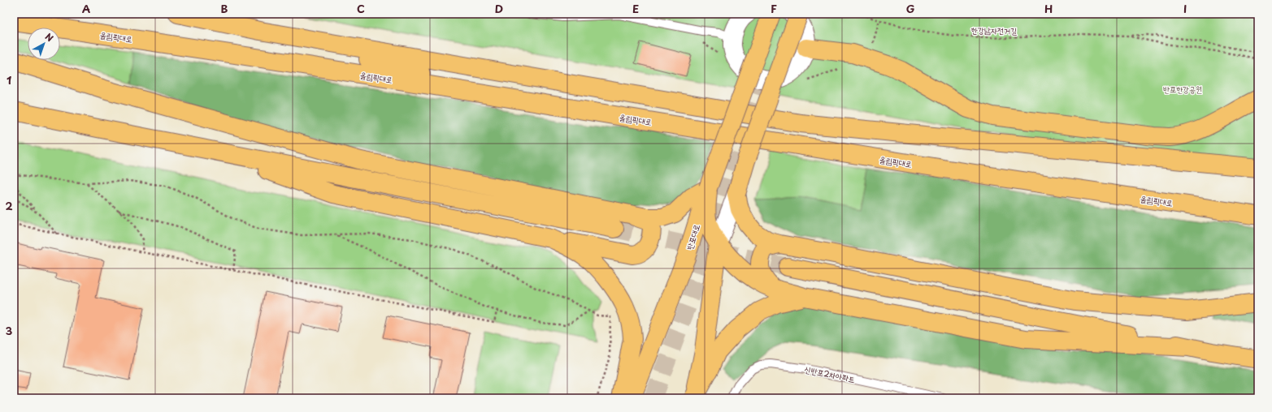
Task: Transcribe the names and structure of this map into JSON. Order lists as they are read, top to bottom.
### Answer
{
  "streets": {
    "main road": ["올림픽대로", "반포대로"],
    "lane": ["신반포2차아파트"],
    "path": ["한강남자전거길"]
  },
  "parks": ["반포한강공원"],
  "north": "top right",
  "grid": {
    "columns": [
      "A",
      "B",
      "C",
      "D",
      "E",
      "F",
      "G",
      "H",
      "I"
    ],
    "rows": ["1", "2", "3"]
  }
}
